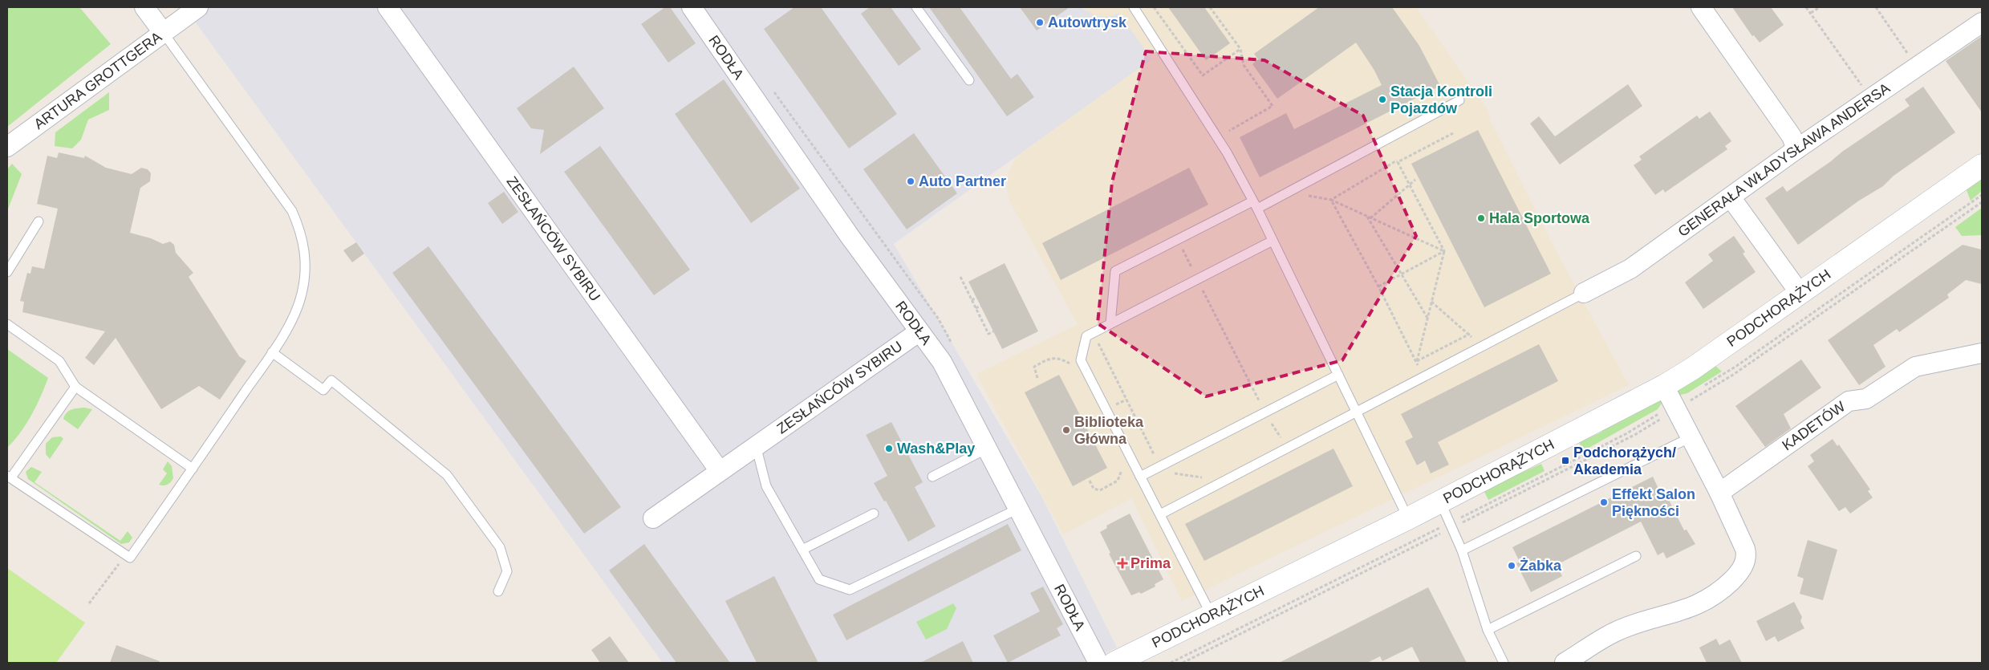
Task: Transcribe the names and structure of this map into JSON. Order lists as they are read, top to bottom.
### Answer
{
  "streets": {
    "street": [
      "RODŁA",
      "ARTURA GROTTGERA",
      "GENERAŁA WŁADYSŁAWA ANDERSA",
      "ZESŁAŃCÓW SYBIRU",
      "PODCHORĄŻYCH",
      "KADETÓW"
    ]
  },
  "crossings": [
    ["RODŁA", "ZESŁAŃCÓW SYBIRU"]
  ],
  "places": {
    "other": [
      "Autowtrysk",
      "Stacja Kontroli Pojazdów",
      "Auto Partner",
      "Hala Sportowa",
      "Biblioteka Główna",
      "Wash&Play",
      "Effekt Salon Piękności",
      "Żabka"
    ],
    "transit": ["Podchorążych/ Akademia"],
    "health": ["Prima"]
  }
}
